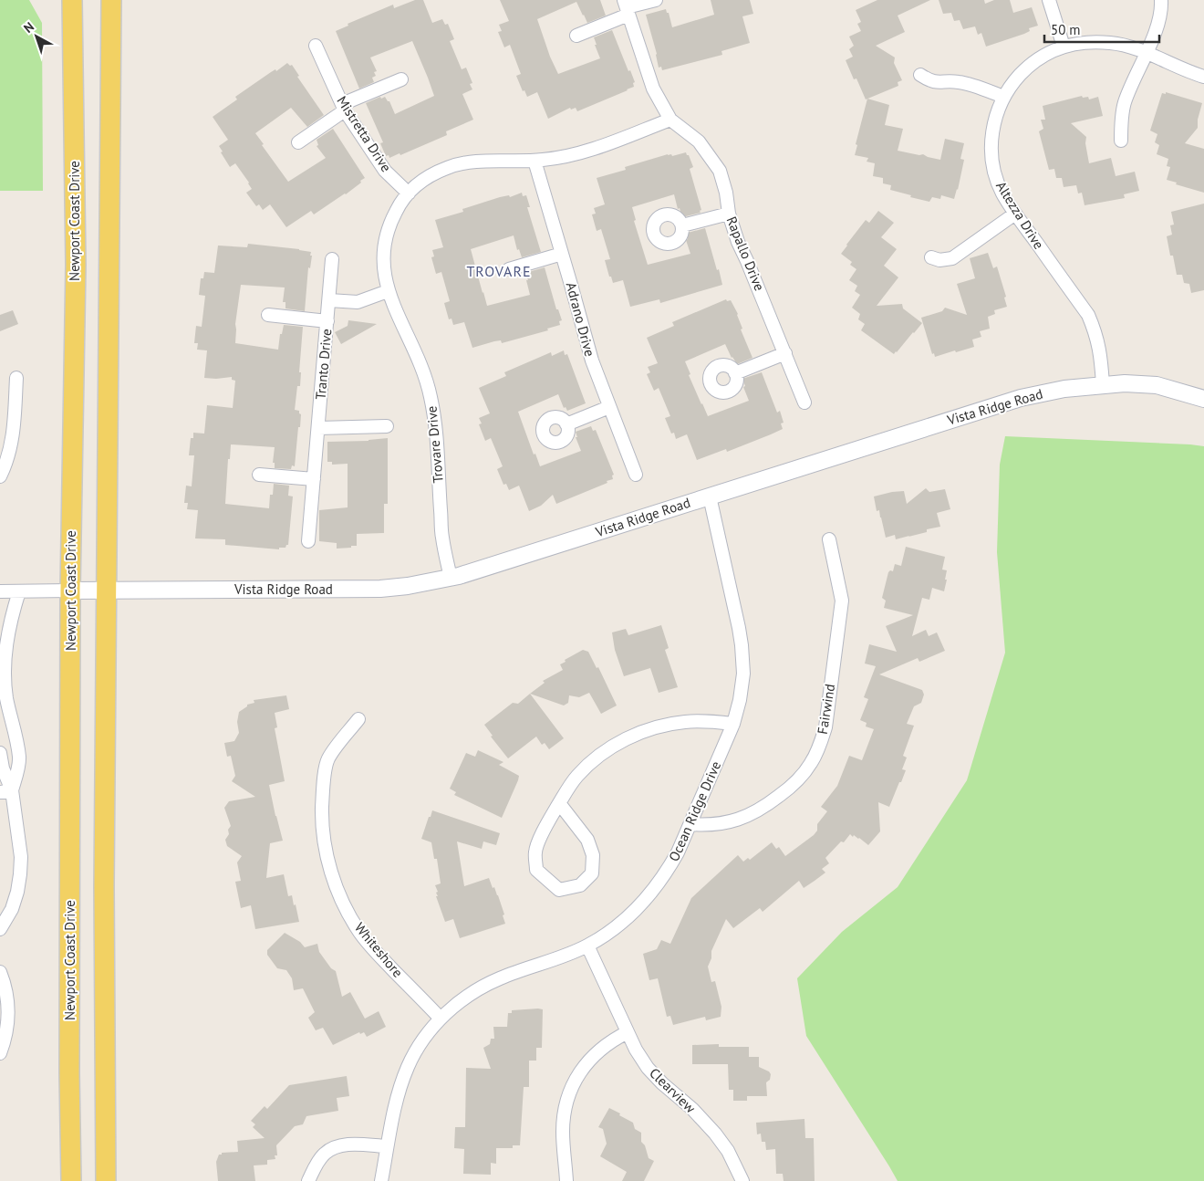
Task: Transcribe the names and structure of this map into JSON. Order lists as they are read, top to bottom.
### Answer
{
  "streets": {
    "main road": ["Newport Coast Drive"],
    "street": [
      "Mistretta Drive",
      "Altezza Drive",
      "Rapallo Drive",
      "Adrano Drive",
      "Tranto Drive",
      "Vista Ridge Road",
      "Trovare Drive",
      "Fairwind",
      "Ocean Ridge Drive",
      "Whiteshore",
      "Clearview"
    ]
  },
  "crossings": [
    ["Mistretta Drive", "Trovare Drive"],
    ["Altezza Drive", "Vista Ridge Road"],
    ["Newport Coast Drive", "Vista Ridge Road"],
    ["Adrano Drive", "Trovare Drive"],
    ["Vista Ridge Road", "Trovare Drive"],
    ["Vista Ridge Road", "Ocean Ridge Drive"],
    ["Fairwind", "Ocean Ridge Drive"],
    ["Ocean Ridge Drive", "Whiteshore"],
    ["Ocean Ridge Drive", "Clearview"]
  ],
  "districts": ["TROVARE"],
  "scale_bar": "50 m",
  "north": "top left"
}
